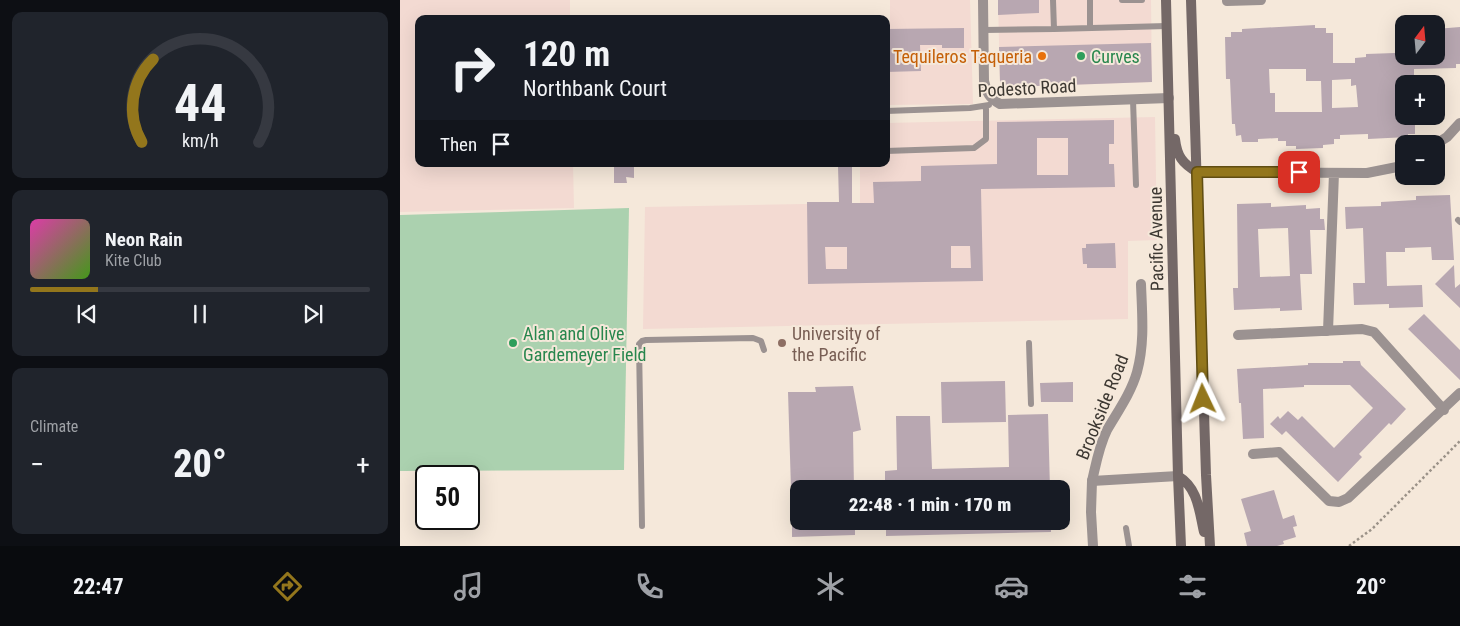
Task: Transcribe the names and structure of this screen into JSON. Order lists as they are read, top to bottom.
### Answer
{
  "streets": {
    "main road": ["Pacific Avenue"],
    "street": ["Podesto Road", "Brookside Road"]
  },
  "crossings": [
    ["Podesto Road", "Pacific Avenue"],
    ["Pacific Avenue", "Brookside Road"]
  ],
  "places": [
    "Tequileros Taqueria",
    "Curves",
    "Alan and Olive Gardemeyer Field",
    "University of the Pacific"
  ],
  "north": "top",
  "page": {
    "map_buttons": ["+", "−"],
    "turn": ["120 m", "Northbank Court"],
    "then": "Then",
    "song": ["Neon Rain", "Kite Club"],
    "tile": "Climate",
    "heat": ["−", "20°", "+"],
    "limit": "50",
    "trip": "22:48 · 1 min · 170 m",
    "tabs": ["22:47", "20°"],
    "gauge": ["44", "km/h"]
  }
}
